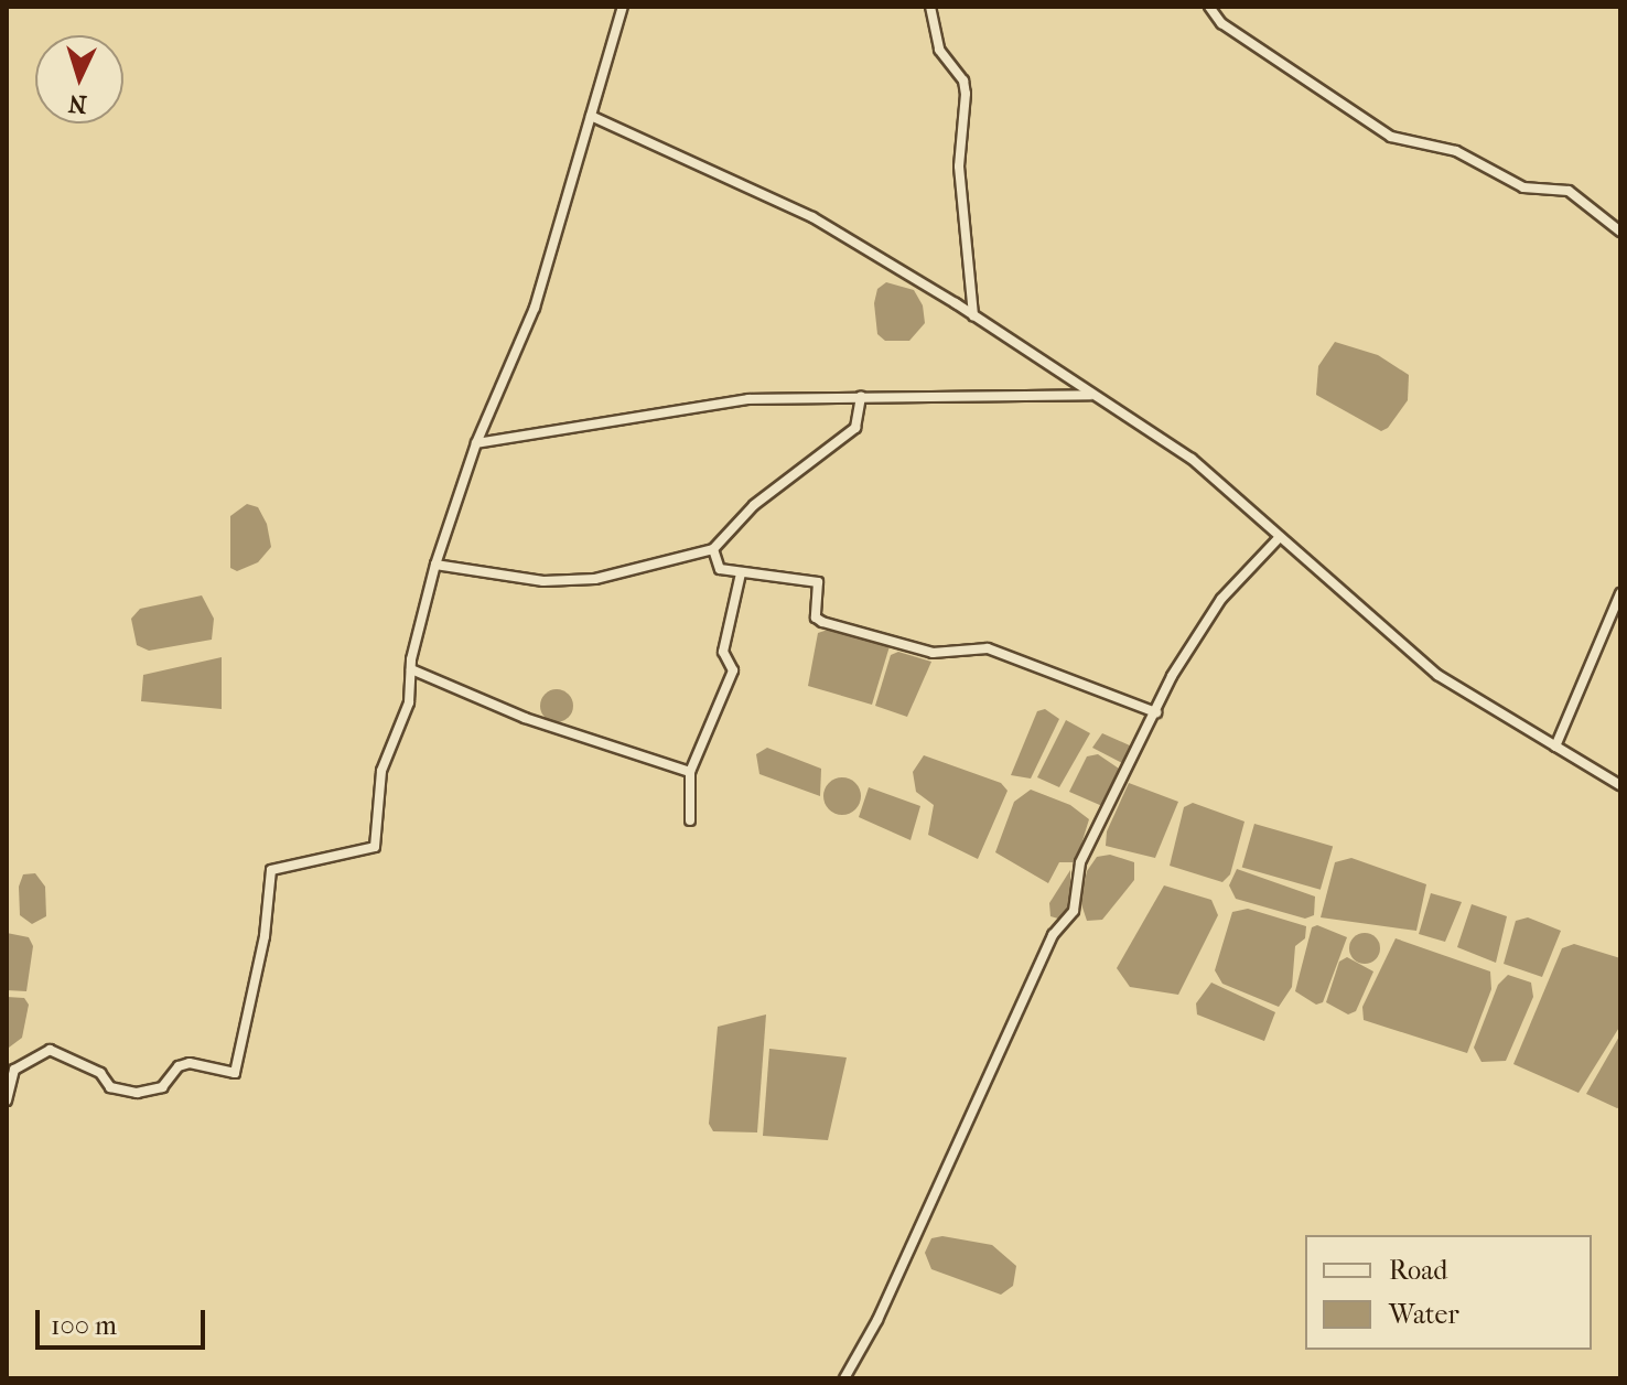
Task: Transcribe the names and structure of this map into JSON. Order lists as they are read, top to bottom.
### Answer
{
  "legend": ["Road", "Water"],
  "scale_bar": "100 m",
  "north": "bottom"
}
